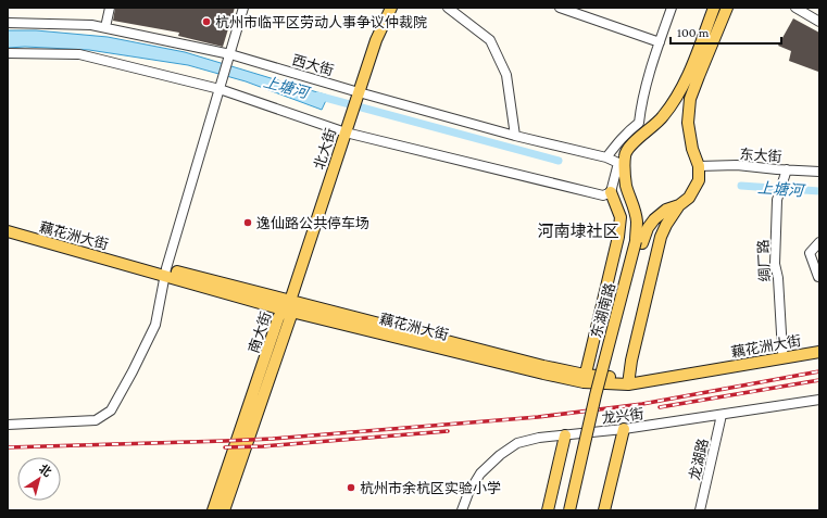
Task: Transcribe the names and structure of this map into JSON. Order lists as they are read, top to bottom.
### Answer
{
  "streets": {
    "main road": [
      "北大街",
      "藕花洲大街",
      "东湖南路",
      "南大街"
    ],
    "street": [
      "西大街",
      "东大街",
      "绸厂路",
      "龙兴街",
      "龙湖路"
    ]
  },
  "crossings": [
    ["西大街", "北大街"],
    ["西大街", "东湖南路"],
    ["北大街", "藕花洲大街"],
    ["北大街", "南大街"],
    ["东大街", "绸厂路"],
    ["藕花洲大街", "绸厂路"],
    ["藕花洲大街", "南大街"],
    ["龙兴街", "龙湖路"]
  ],
  "districts": ["河南埭社区"],
  "water": ["上塘河"],
  "places": ["杭州市临平区劳动人事争议仲裁院", "逸仙路公共停车场", "杭州市余杭区实验小学"],
  "scale_bar": "100 m",
  "north": "top right"
}
